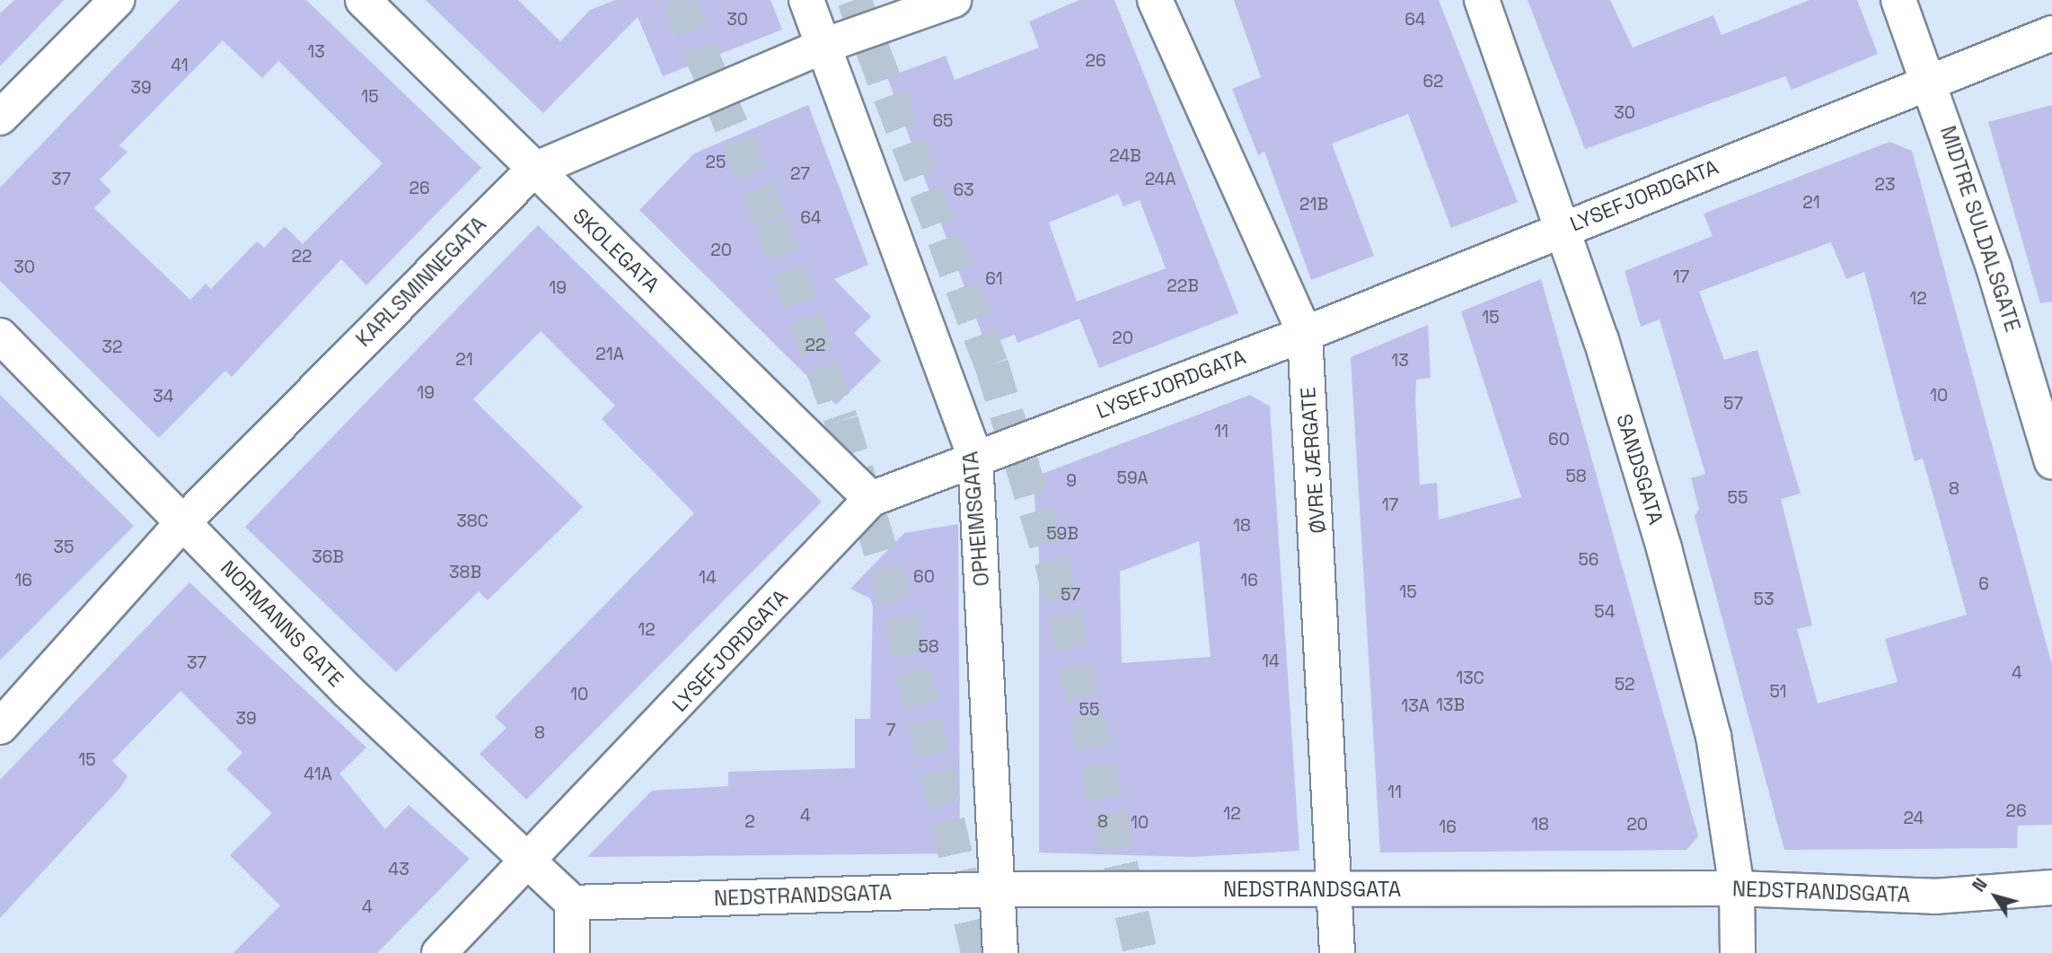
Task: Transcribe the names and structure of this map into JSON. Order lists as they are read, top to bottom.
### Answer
{
  "streets": {
    "street": [
      "LYSEFJORDGATA",
      "MIDTRE SULDALSGATE",
      "SKOLEGATA",
      "KARLSMINNEGATA",
      "ØVRE JÆRGATE",
      "SANDSGATA",
      "OPHEIMSGATA",
      "NORMANNS GATE",
      "NEDSTRANDSGATA"
    ]
  },
  "crossings": [
    ["LYSEFJORDGATA", "MIDTRE SULDALSGATE"],
    ["LYSEFJORDGATA", "SKOLEGATA"],
    ["LYSEFJORDGATA", "ØVRE JÆRGATE"],
    ["LYSEFJORDGATA", "SANDSGATA"],
    ["LYSEFJORDGATA", "OPHEIMSGATA"],
    ["LYSEFJORDGATA", "NORMANNS GATE"],
    ["SKOLEGATA", "KARLSMINNEGATA"],
    ["KARLSMINNEGATA", "OPHEIMSGATA"],
    ["KARLSMINNEGATA", "NORMANNS GATE"],
    ["ØVRE JÆRGATE", "NEDSTRANDSGATA"],
    ["SANDSGATA", "NEDSTRANDSGATA"],
    ["OPHEIMSGATA", "NEDSTRANDSGATA"],
    ["NORMANNS GATE", "NEDSTRANDSGATA"]
  ],
  "house_numbers": [
    "30",
    "64",
    "13",
    "26",
    "41",
    "62",
    "39",
    "15",
    "30",
    "65",
    "24B",
    "25",
    "27",
    "37",
    "24A",
    "23",
    "26",
    "63",
    "21",
    "21B",
    "64",
    "20",
    "22",
    "30",
    "17",
    "61",
    "22B",
    "19",
    "12",
    "15",
    "20",
    "22",
    "32",
    "21A",
    "21",
    "13",
    "19",
    "10",
    "34",
    "57",
    "11",
    "60",
    "58",
    "59A",
    "9",
    "8",
    "55",
    "17",
    "38C",
    "18",
    "59B",
    "35",
    "36B",
    "56",
    "38B",
    "60",
    "14",
    "16",
    "16",
    "6",
    "15",
    "57",
    "53",
    "54",
    "12",
    "58",
    "14",
    "37",
    "4",
    "13C",
    "52",
    "51",
    "10",
    "13B",
    "13A",
    "55",
    "39",
    "7",
    "8",
    "15",
    "41A",
    "11",
    "26",
    "12",
    "4",
    "24",
    "2",
    "8",
    "10",
    "18",
    "20",
    "16",
    "43",
    "4"
  ],
  "north": "top left"
}
